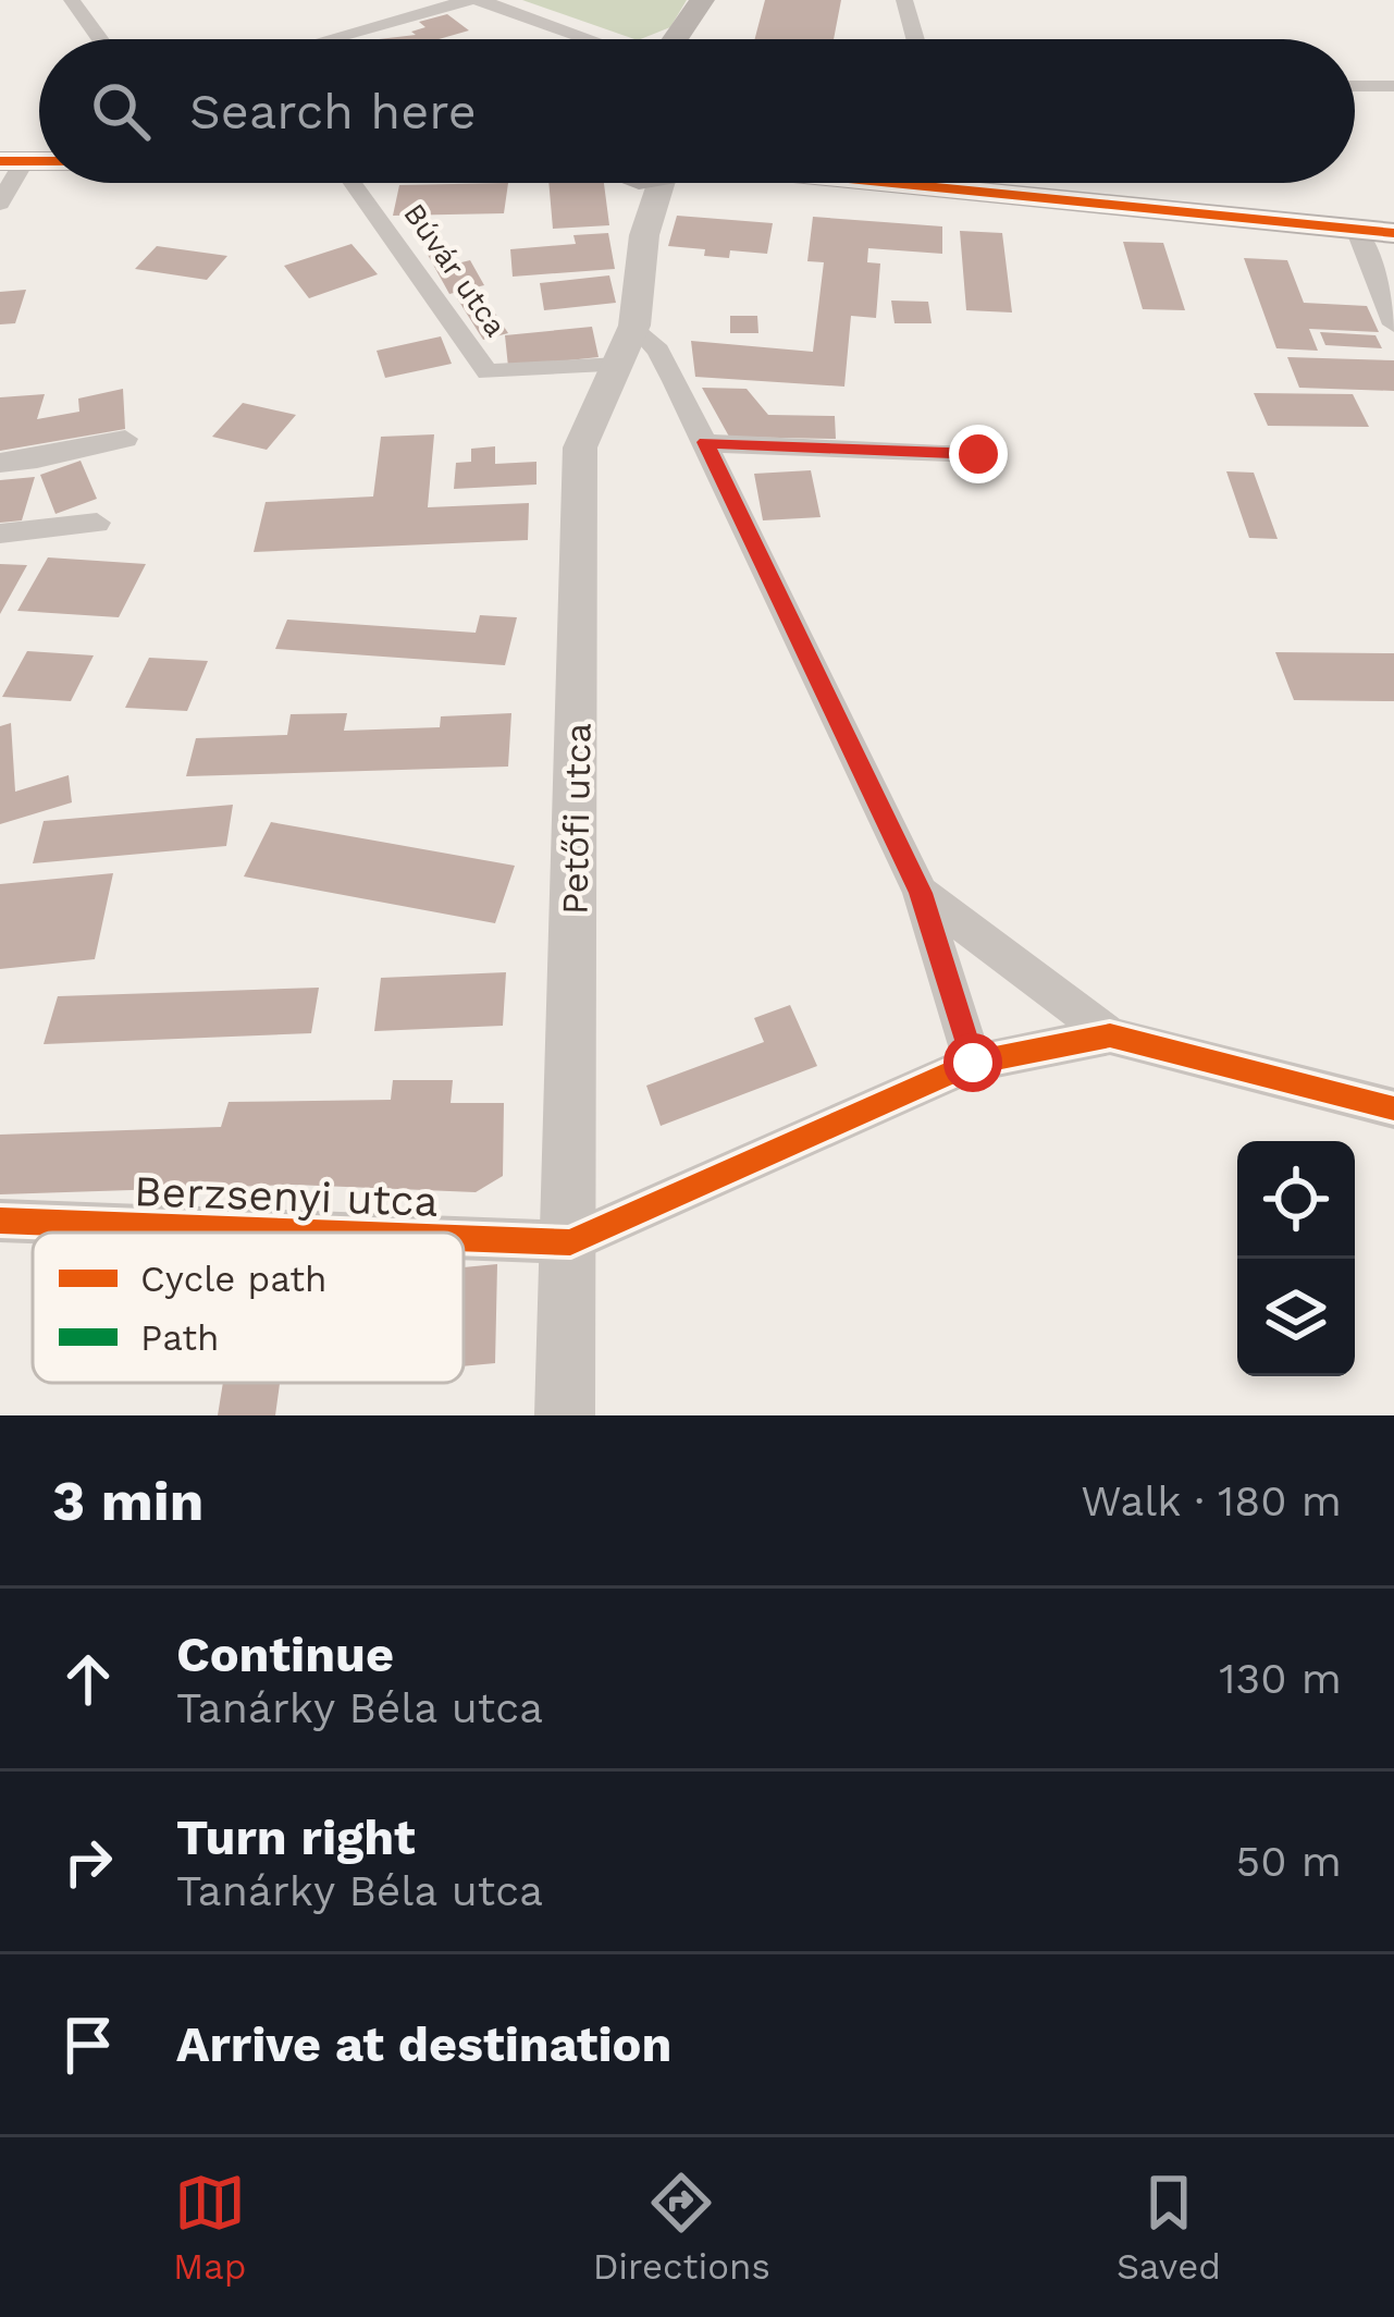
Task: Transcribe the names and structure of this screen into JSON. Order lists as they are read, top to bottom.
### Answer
{
  "streets": {
    "street": ["Búvár utca", "Petőfi utca", "Berzsenyi utca"]
  },
  "crossings": [
    ["Búvár utca", "Petőfi utca"],
    ["Petőfi utca", "Berzsenyi utca"]
  ],
  "legend": ["Cycle path", "Path"],
  "page": {
    "search": "Search here",
    "heading": ["3 min", "Walk · 180 m"],
    "list": [
      ["Continue", "Tanárky Béla utca", "130 m"],
      ["Turn right", "Tanárky Béla utca", "50 m"],
      "Arrive at destination"
    ],
    "nav": ["Map", "Directions", "Saved"]
  }
}
